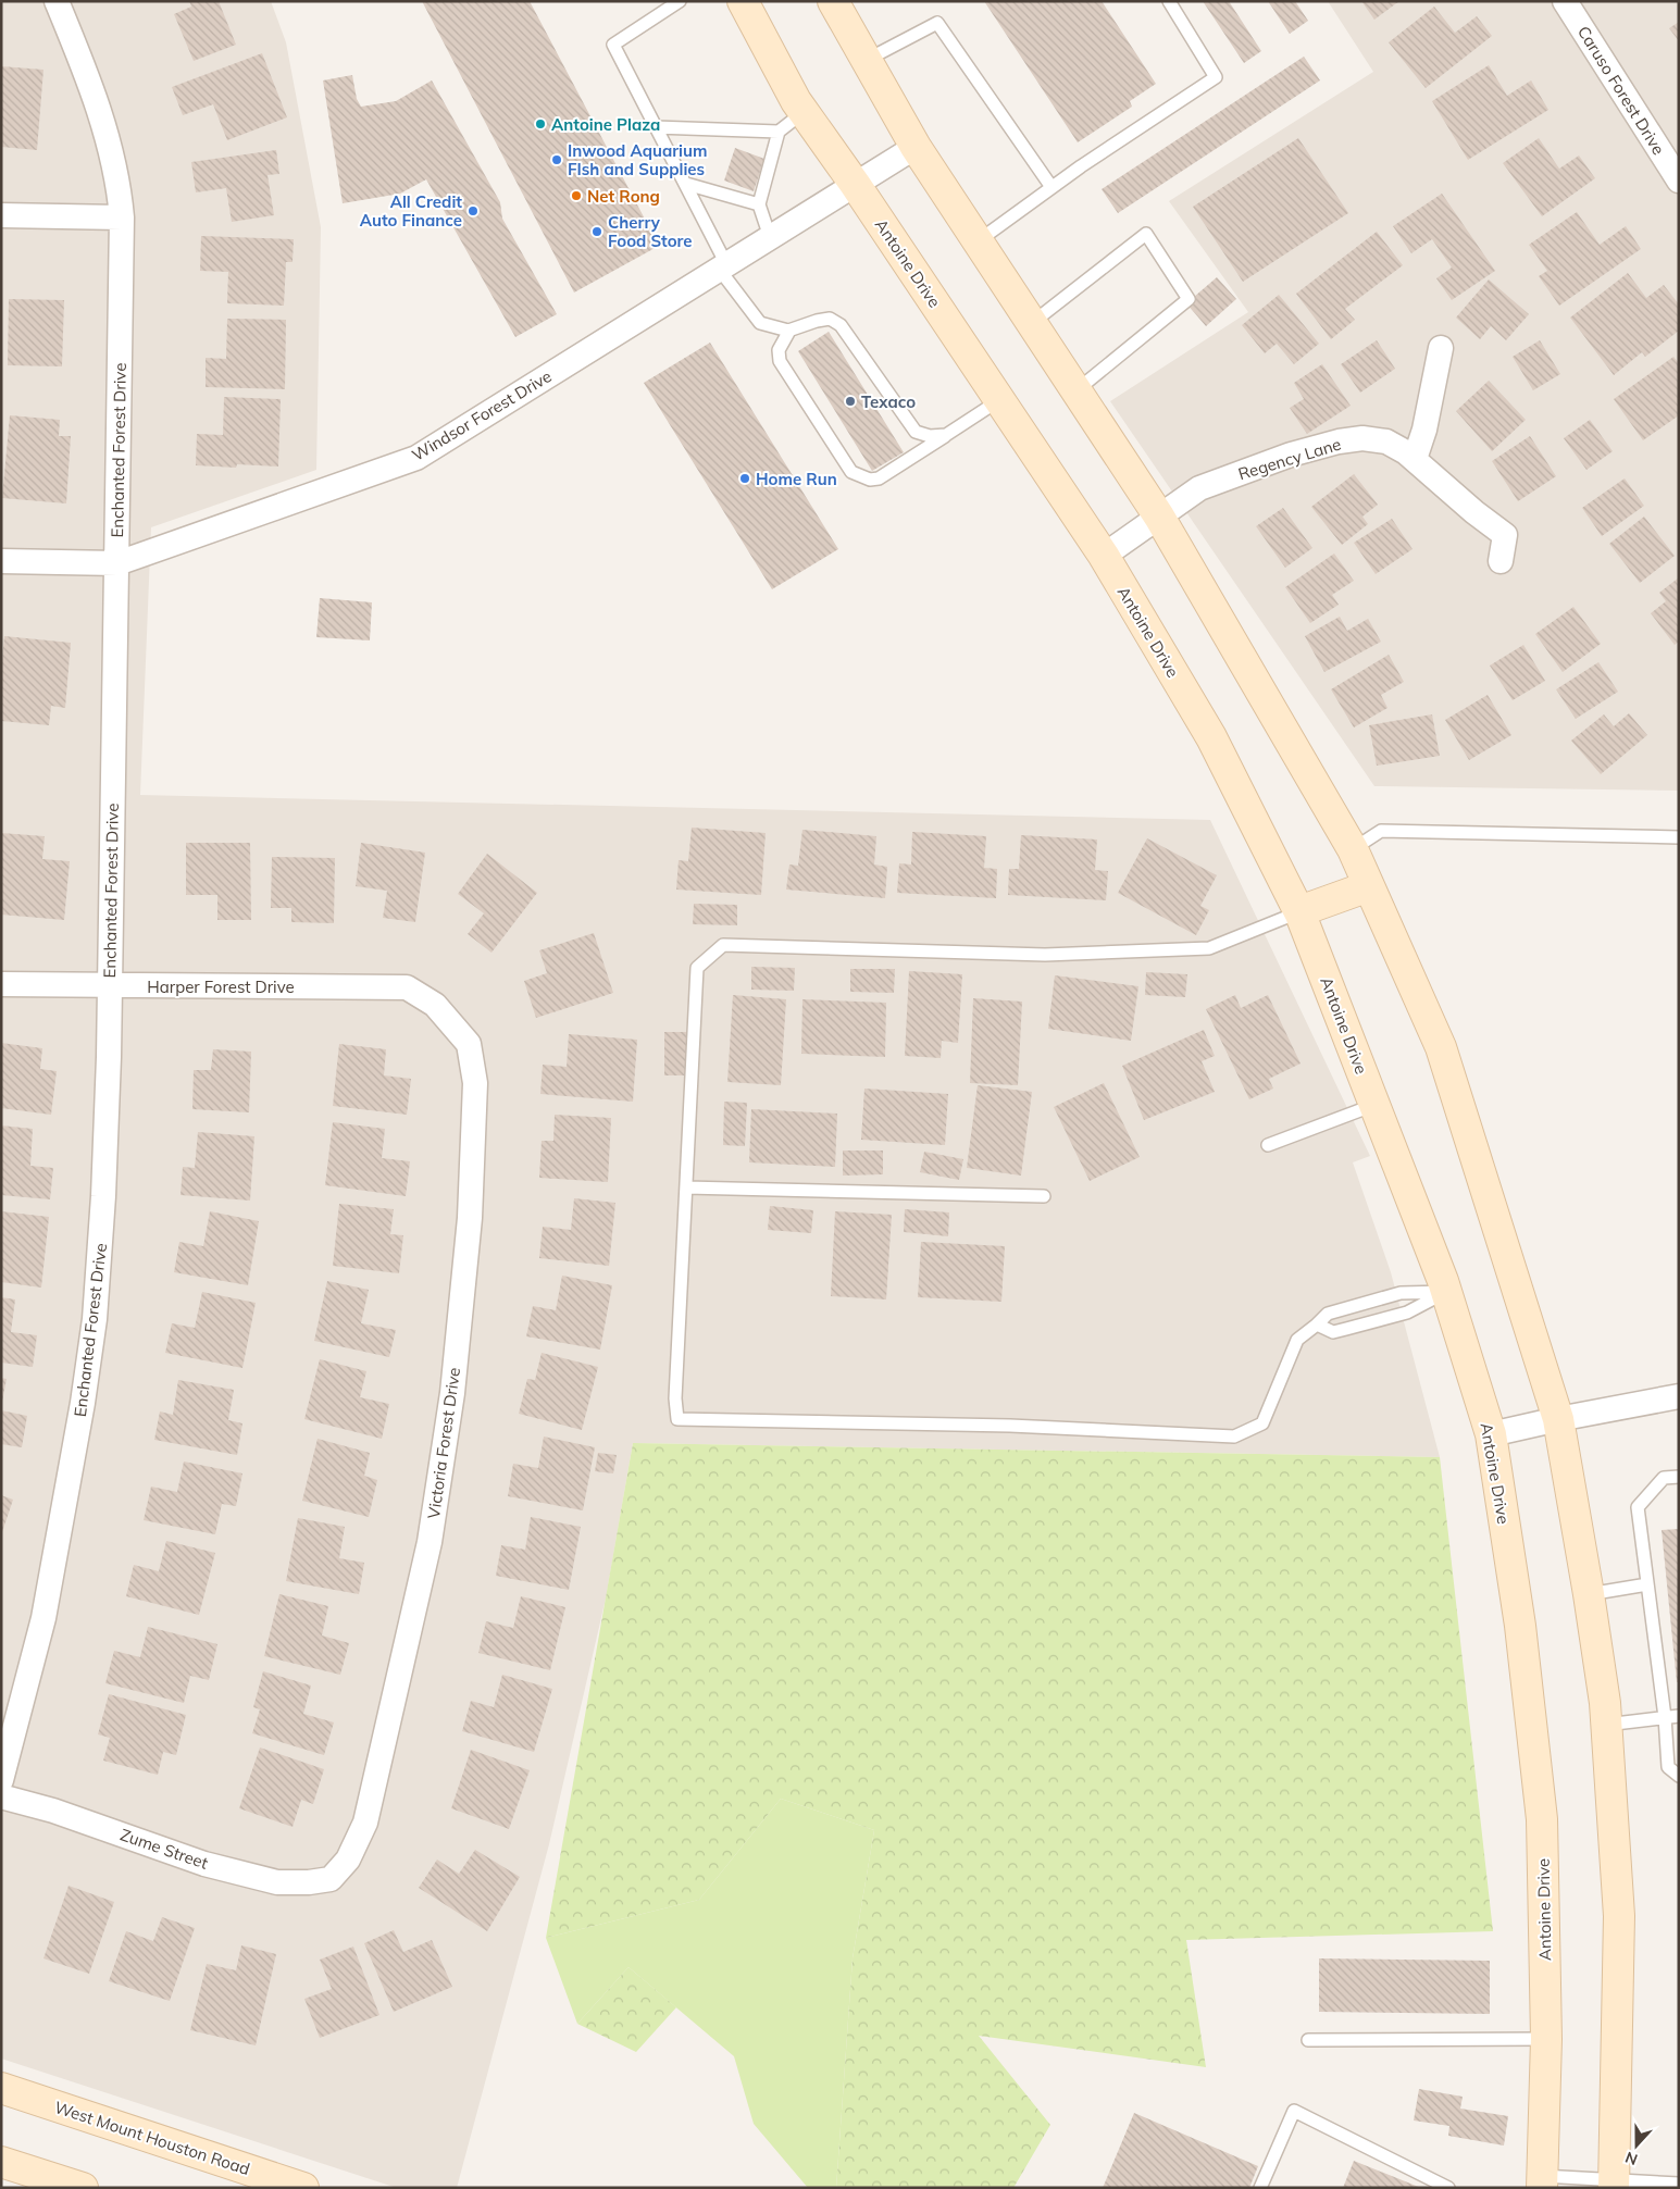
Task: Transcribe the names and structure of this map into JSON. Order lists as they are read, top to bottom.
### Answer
{
  "streets": {
    "main road": ["Antoine Drive", "West Mount Houston Road"],
    "street": [
      "Caruso Forest Drive",
      "Windsor Forest Drive",
      "Enchanted Forest Drive",
      "Regency Lane",
      "Harper Forest Drive",
      "Victoria Forest Drive",
      "Zume Street"
    ]
  },
  "crossings": [
    ["Antoine Drive", "Windsor Forest Drive"],
    ["Antoine Drive", "Regency Lane"],
    ["Windsor Forest Drive", "Enchanted Forest Drive"],
    ["Enchanted Forest Drive", "Harper Forest Drive"],
    ["Harper Forest Drive", "Victoria Forest Drive"],
    ["Victoria Forest Drive", "Zume Street"]
  ],
  "places": [
    "Antoine Plaza",
    "Inwood Aquarium FIsh and Supplies",
    "Net Rong",
    "All Credit Auto Finance",
    "Cherry Food Store",
    "Texaco",
    "Home Run"
  ],
  "north": "bottom"
}
